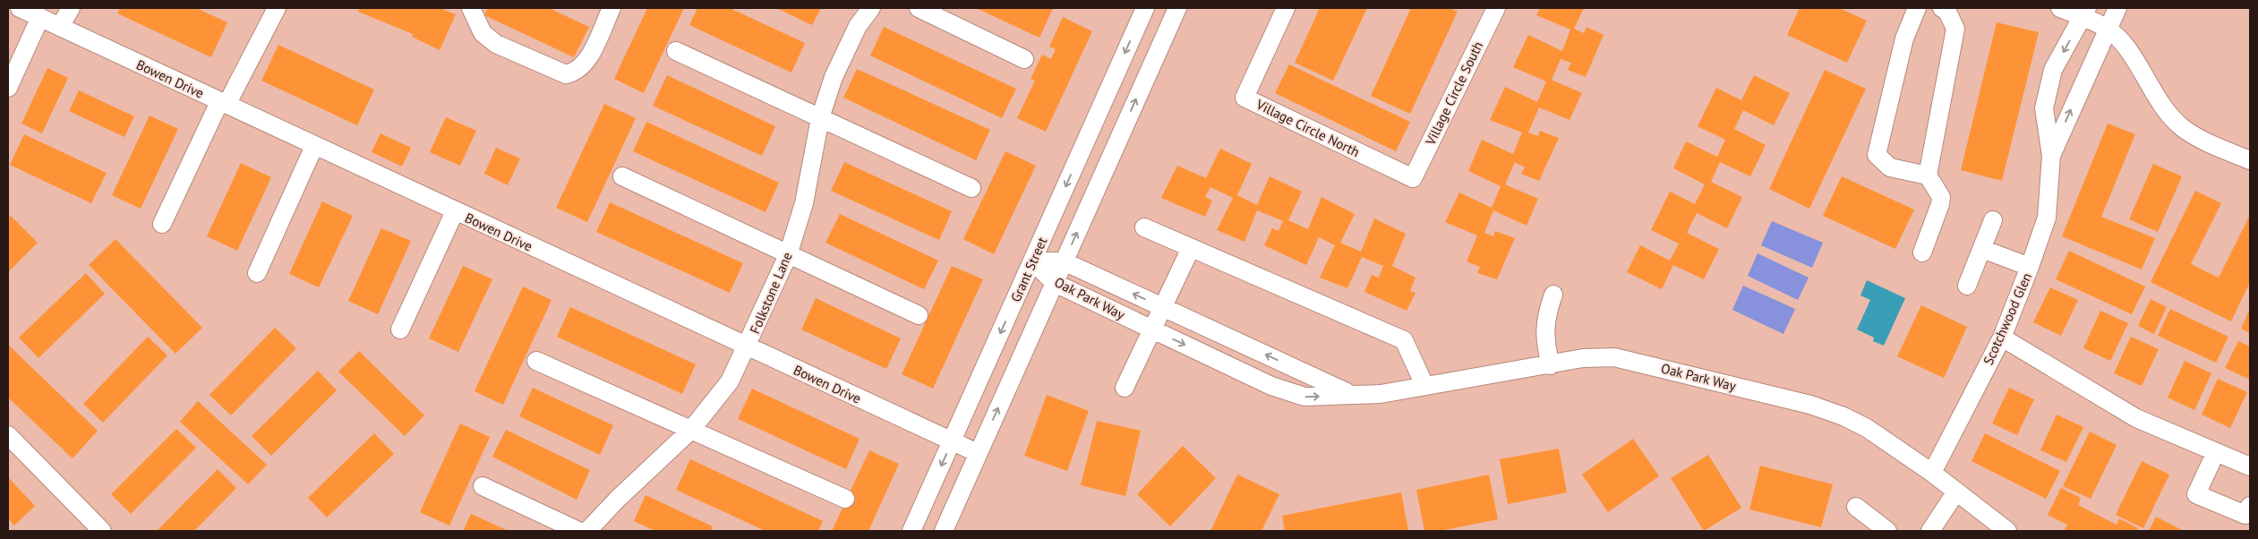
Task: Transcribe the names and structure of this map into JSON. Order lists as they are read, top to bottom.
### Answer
{
  "streets": {
    "street": [
      "Bowen Drive",
      "Village Circle South",
      "Village Circle North",
      "Grant Street",
      "Folkstone Lane",
      "Oak Park Way",
      "Scotchwood Glen"
    ]
  },
  "crossings": [
    ["Bowen Drive", "Grant Street"],
    ["Bowen Drive", "Folkstone Lane"],
    ["Village Circle South", "Village Circle North"],
    ["Grant Street", "Oak Park Way"],
    ["Oak Park Way", "Scotchwood Glen"]
  ]
}
